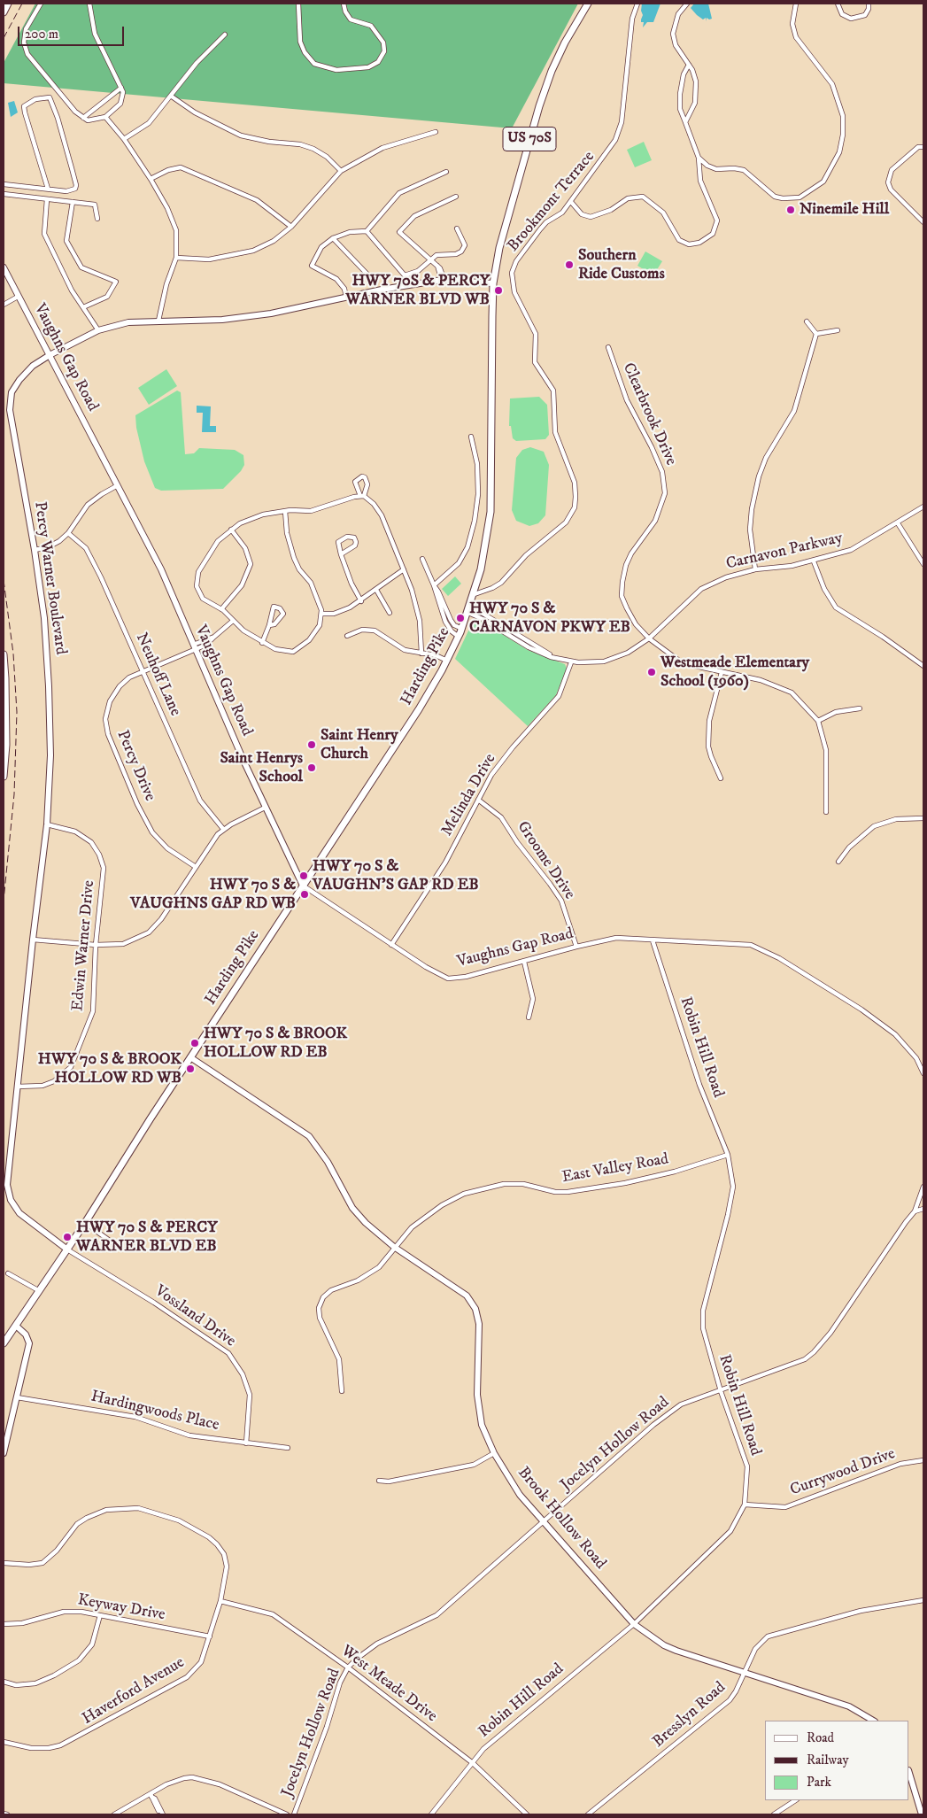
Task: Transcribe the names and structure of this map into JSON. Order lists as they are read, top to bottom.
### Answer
{
  "streets": {
    "main road": ["US 70S", "Harding Pike"],
    "street": [
      "Brookmont Terrace",
      "Vaughns Gap Road",
      "Clearbrook Drive",
      "Carnavon Parkway",
      "Percy Warner Boulevard",
      "Neuhoff Lane",
      "Percy Drive",
      "Melinda Drive",
      "Groome Drive",
      "Edwin Warner Drive",
      "Robin Hill Road",
      "East Valley Road",
      "Vossland Drive",
      "Hardingwoods Place",
      "Jocelyn Hollow Road",
      "Currywood Drive",
      "Brook Hollow Road",
      "Keyway Drive",
      "West Meade Drive",
      "Haverford Avenue",
      "Bresslyn Road"
    ]
  },
  "crossings": [
    ["US 70S", "Percy Warner Boulevard"],
    ["US 70S", "Harding Pike"],
    ["Brookmont Terrace", "Harding Pike"],
    ["Vaughns Gap Road", "Percy Warner Boulevard"],
    ["Vaughns Gap Road", "Harding Pike"],
    ["Vaughns Gap Road", "Percy Drive"],
    ["Vaughns Gap Road", "Melinda Drive"],
    ["Vaughns Gap Road", "Groome Drive"],
    ["Vaughns Gap Road", "Robin Hill Road"],
    ["Clearbrook Drive", "Carnavon Parkway"],
    ["Carnavon Parkway", "Harding Pike"],
    ["Carnavon Parkway", "Melinda Drive"],
    ["Percy Warner Boulevard", "Harding Pike"],
    ["Percy Warner Boulevard", "Edwin Warner Drive"],
    ["Percy Warner Boulevard", "Vossland Drive"],
    ["Harding Pike", "Vossland Drive"],
    ["Harding Pike", "Brook Hollow Road"],
    ["Neuhoff Lane", "Percy Drive"],
    ["Melinda Drive", "Groome Drive"],
    ["Robin Hill Road", "East Valley Road"],
    ["Robin Hill Road", "Jocelyn Hollow Road"],
    ["Robin Hill Road", "Currywood Drive"],
    ["Robin Hill Road", "Brook Hollow Road"],
    ["Robin Hill Road", "West Meade Drive"],
    ["East Valley Road", "Brook Hollow Road"],
    ["Vossland Drive", "Hardingwoods Place"],
    ["Jocelyn Hollow Road", "Brook Hollow Road"],
    ["Jocelyn Hollow Road", "West Meade Drive"],
    ["Brook Hollow Road", "Bresslyn Road"],
    ["Keyway Drive", "Haverford Avenue"],
    ["West Meade Drive", "Haverford Avenue"]
  ],
  "places": [
    "Ninemile Hill",
    "Southern Ride Customs",
    "HWY 70S & PERCY WARNER BLVD WB",
    "HWY 70 S & CARNAVON PKWY EB",
    "Westmeade Elementary School (1960)",
    "Saint Henry Church",
    "Saint Henrys School",
    "HWY 70 S & VAUGHN'S GAP RD EB",
    "HWY 70 S & VAUGHNS GAP RD WB",
    "HWY 70 S & BROOK HOLLOW RD EB",
    "HWY 70 S & BROOK HOLLOW RD WB",
    "HWY 70 S & PERCY WARNER BLVD EB"
  ],
  "legend": ["Road", "Railway", "Park"],
  "scale_bar": "200 m"
}
